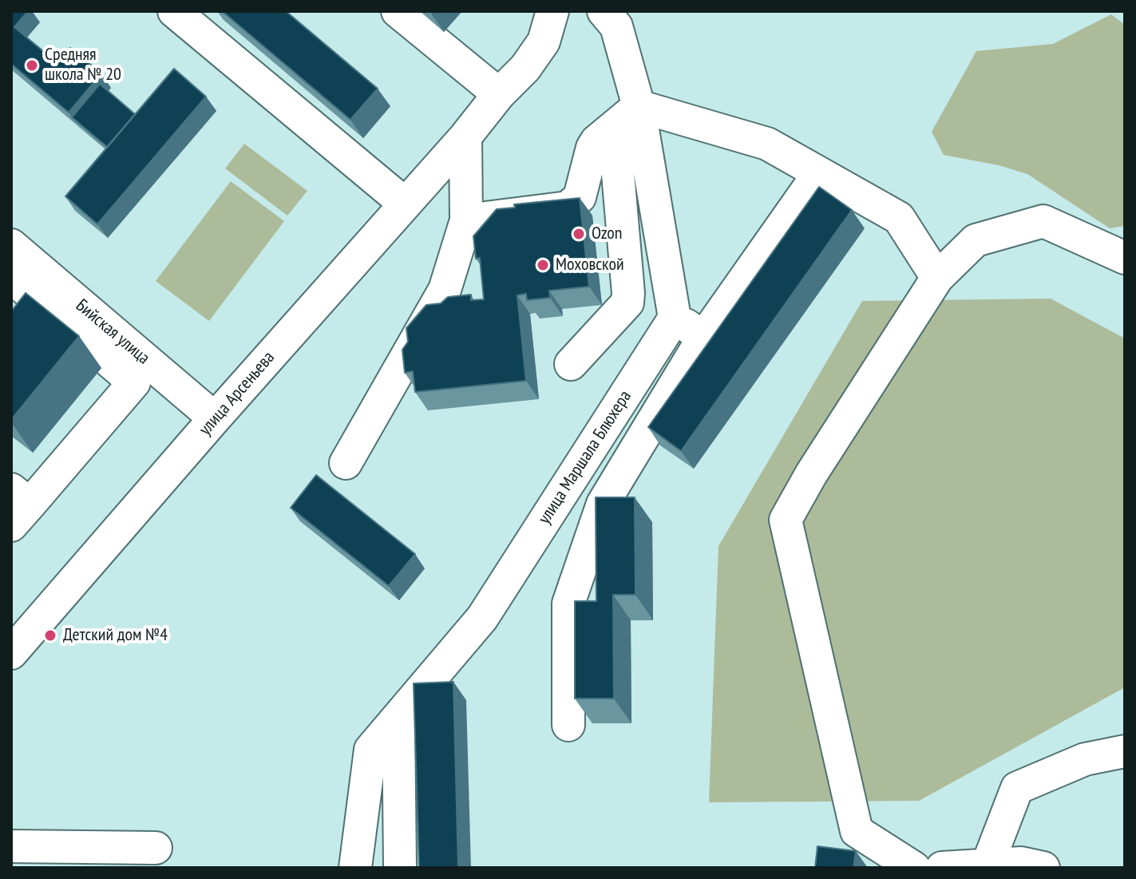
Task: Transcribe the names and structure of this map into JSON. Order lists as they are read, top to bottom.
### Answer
{
  "streets": {
    "street": ["Бийская улица", "улица Арсеньева", "улица Маршала Блюхера"]
  },
  "crossings": [
    ["Бийская улица", "улица Арсеньева"]
  ],
  "places": [
    "Средняя школа № 20",
    "Ozon",
    "Моховской",
    "Детский дом №4"
  ]
}
